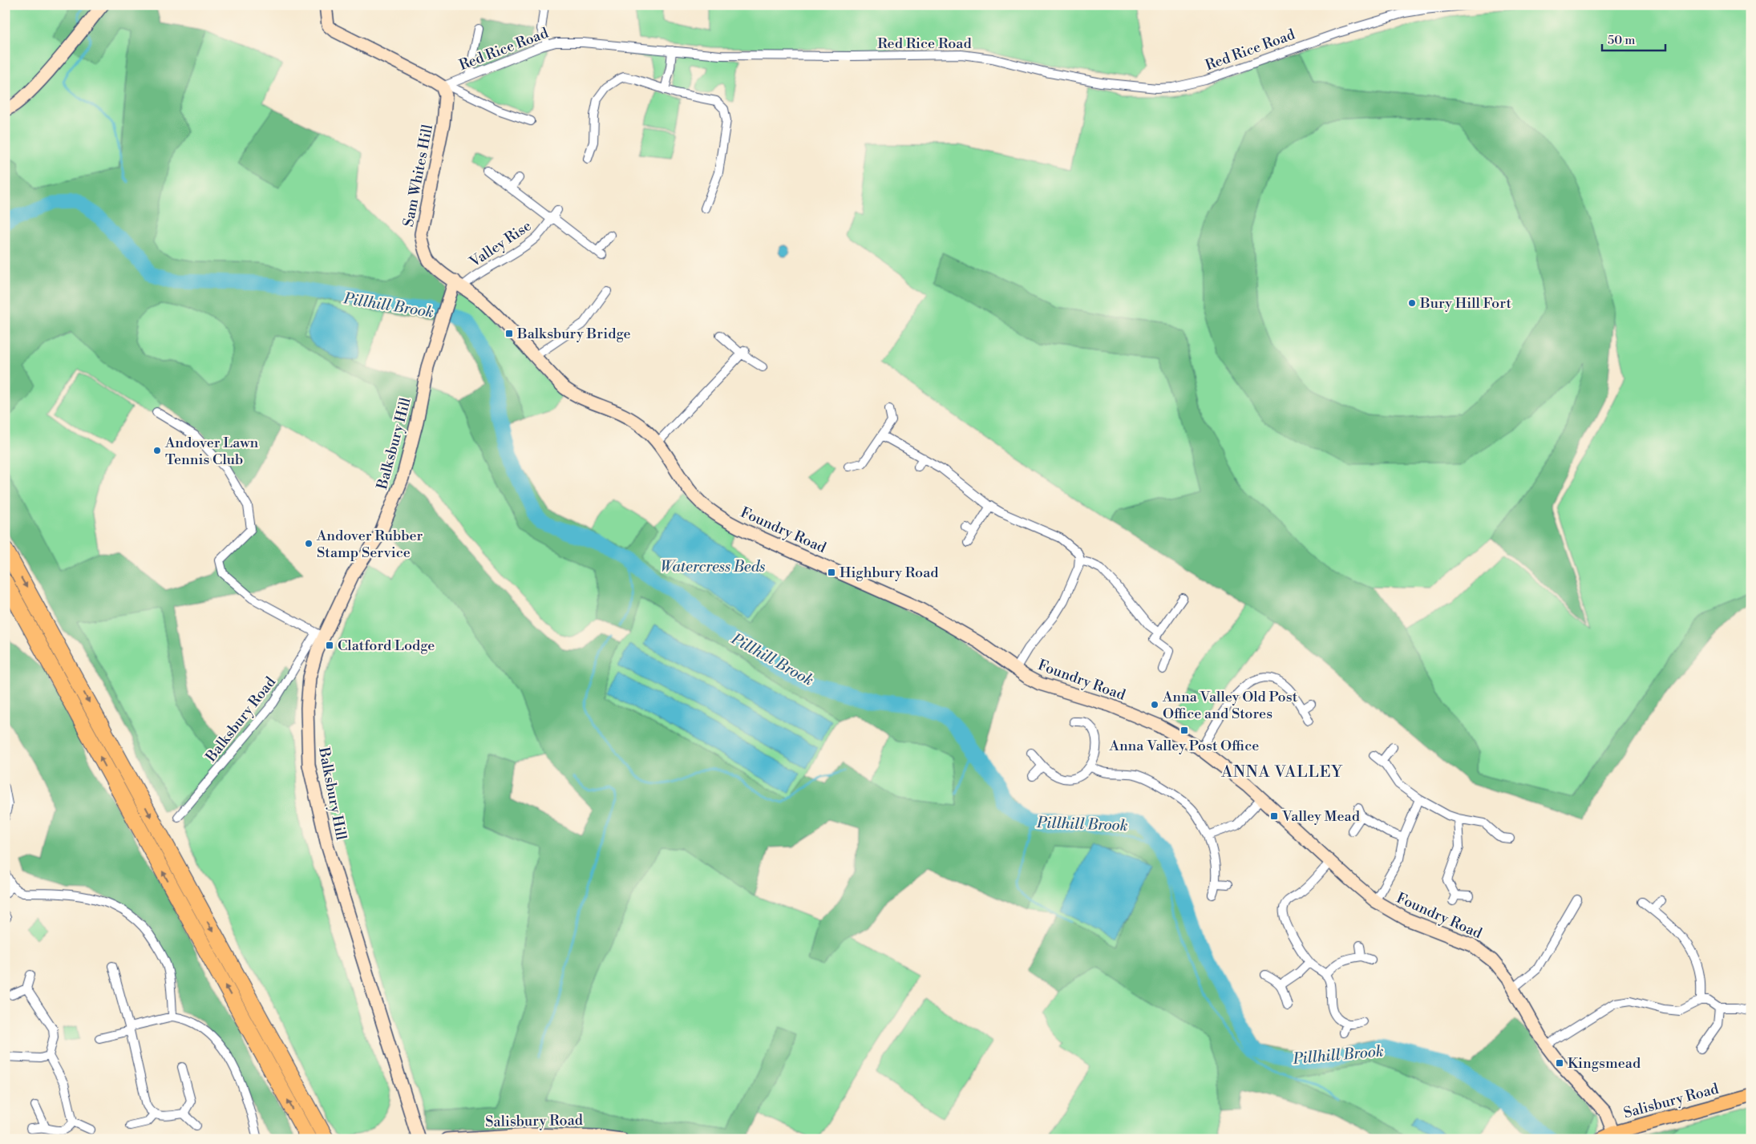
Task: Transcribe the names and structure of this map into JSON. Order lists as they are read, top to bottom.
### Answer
{
  "streets": {
    "main road": ["Salisbury Road"],
    "street": [
      "Red Rice Road",
      "Sam Whites Hill",
      "Valley Rise",
      "Balksbury Hill",
      "Foundry Road",
      "Balksbury Road"
    ]
  },
  "crossings": [
    ["Red Rice Road", "Sam Whites Hill"],
    ["Sam Whites Hill", "Valley Rise"],
    ["Sam Whites Hill", "Balksbury Hill"],
    ["Sam Whites Hill", "Foundry Road"],
    ["Valley Rise", "Balksbury Hill"],
    ["Valley Rise", "Foundry Road"],
    ["Balksbury Hill", "Foundry Road"],
    ["Balksbury Hill", "Balksbury Road"],
    ["Foundry Road", "Salisbury Road"]
  ],
  "districts": ["ANNA VALLEY"],
  "water": ["Pillhill Brook", "Watercress Beds"],
  "places": {
    "other": [
      "Bury Hill Fort",
      "Andover Lawn Tennis Club",
      "Andover Rubber Stamp Service",
      "Anna Valley Old Post Office and Stores"
    ],
    "transit": [
      "Balksbury Bridge",
      "Highbury Road",
      "Clatford Lodge",
      "Anna Valley Post Office",
      "Valley Mead",
      "Kingsmead"
    ]
  },
  "scale_bar": "50 m"
}
